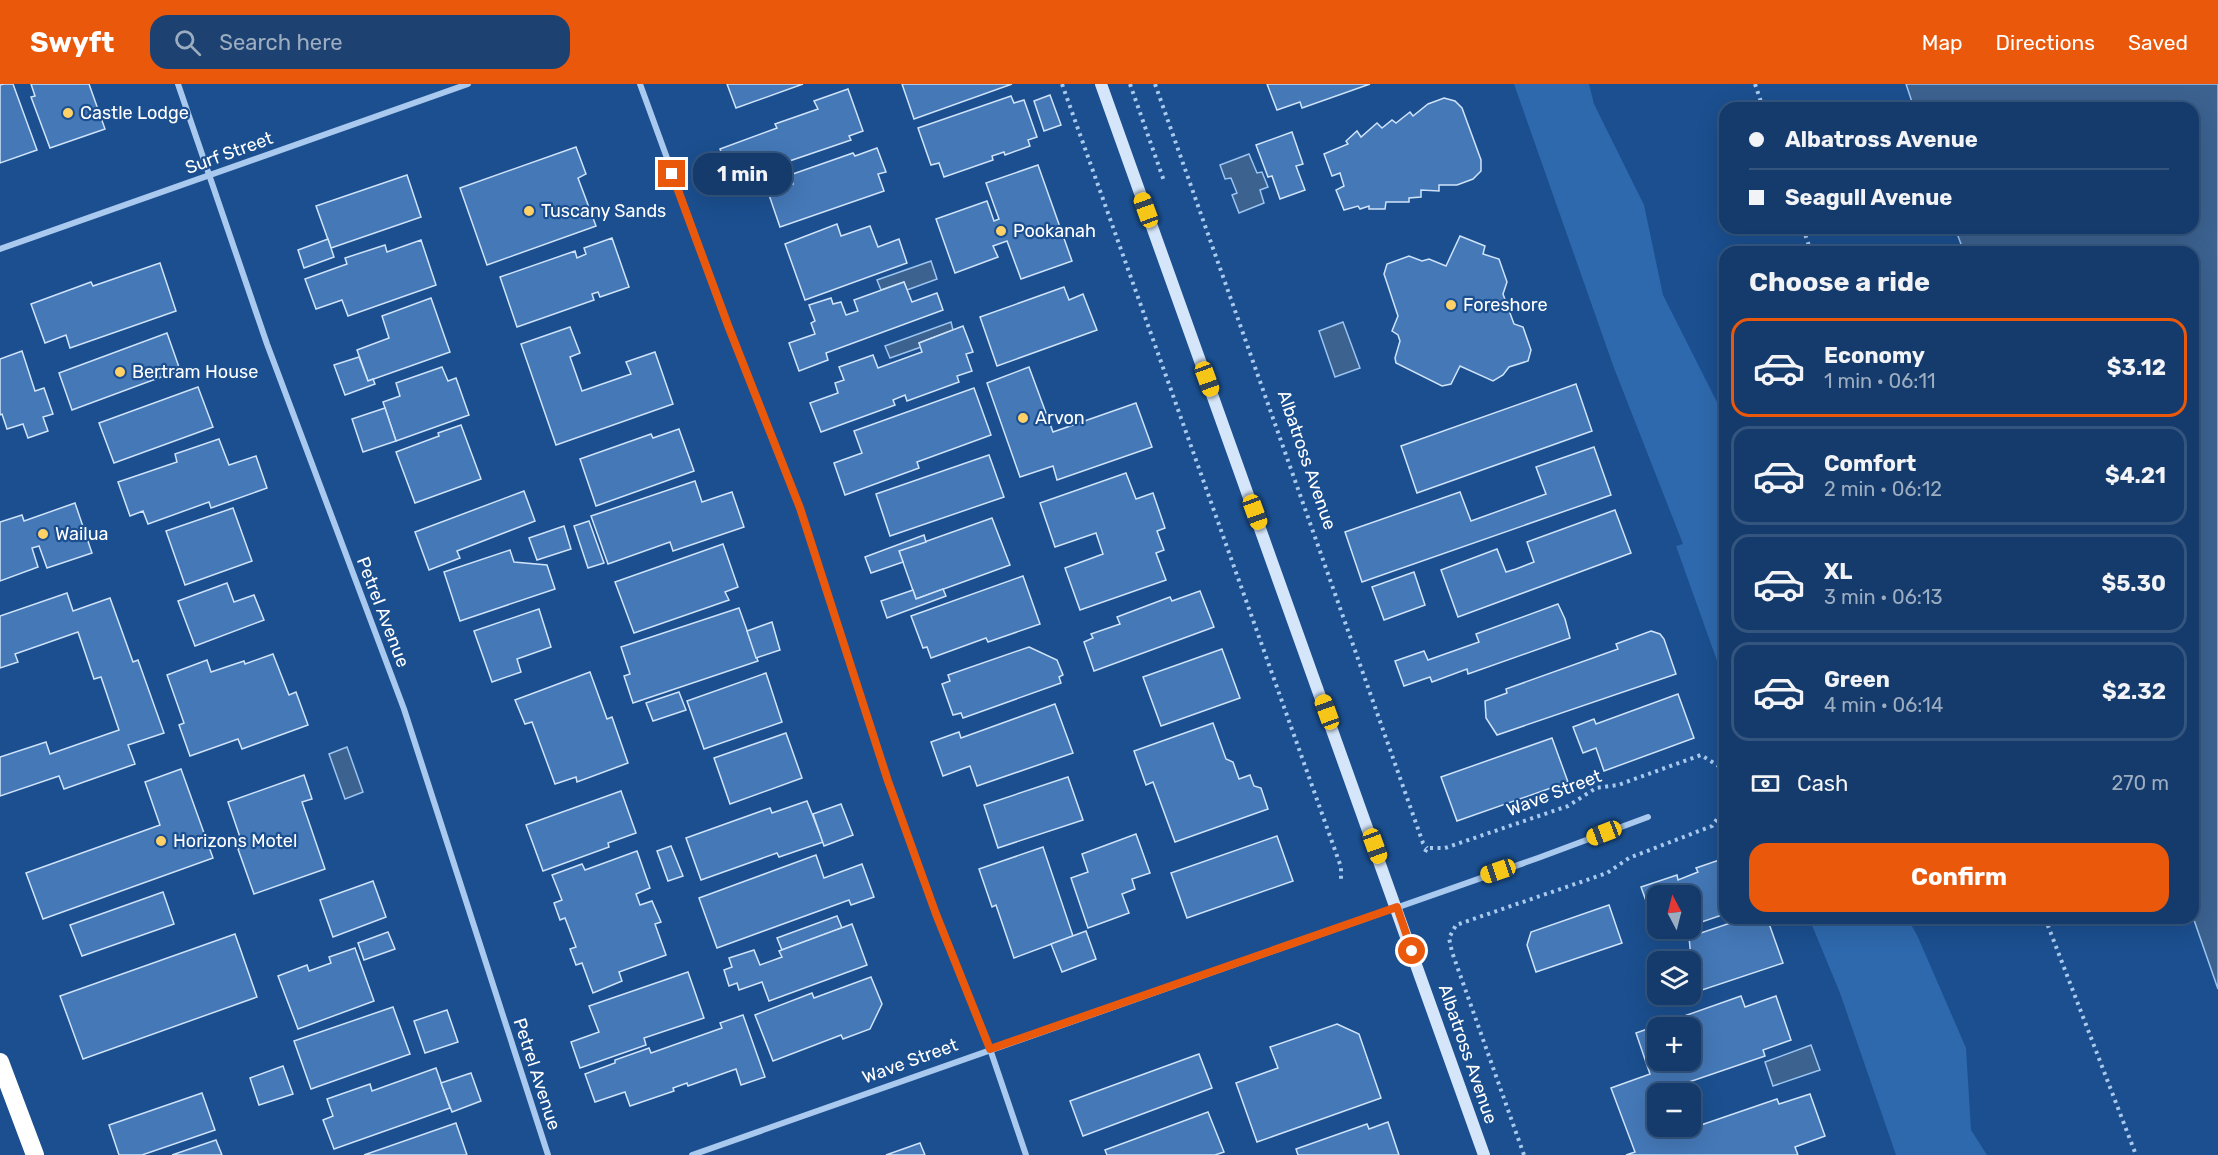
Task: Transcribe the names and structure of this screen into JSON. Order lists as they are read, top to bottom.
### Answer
{
  "streets": {
    "street": [
      "Surf Street",
      "Albatross Avenue",
      "Petrel Avenue",
      "Wave Street"
    ]
  },
  "crossings": [
    ["Surf Street", "Petrel Avenue"],
    ["Albatross Avenue", "Wave Street"]
  ],
  "places": [
    "Castle Lodge",
    "Tuscany Sands",
    "Pookanah",
    "Foreshore",
    "Bertram House",
    "Arvon",
    "Wailua",
    "Horizons Motel"
  ],
  "north": "top",
  "page": {
    "header": "Swyft",
    "search": "Search here",
    "nav": ["Map", "Directions", "Saved"],
    "banner": ["Albatross Avenue", "Seagull Avenue"],
    "bubble": "1 min",
    "heading": "Choose a ride",
    "list": [
      {
        "name": "Economy",
        "note": "1 min · 06:11",
        "value": "$3.12"
      },
      {
        "name": "Comfort",
        "note": "2 min · 06:12",
        "value": "$4.21"
      },
      {
        "name": "XL",
        "note": "3 min · 06:13",
        "value": "$5.30"
      },
      {
        "name": "Green",
        "note": "4 min · 06:14",
        "value": "$2.32"
      }
    ],
    "pay": ["Cash", "270 m"],
    "buttons": "Confirm",
    "map_buttons": ["+", "−"]
  }
}
